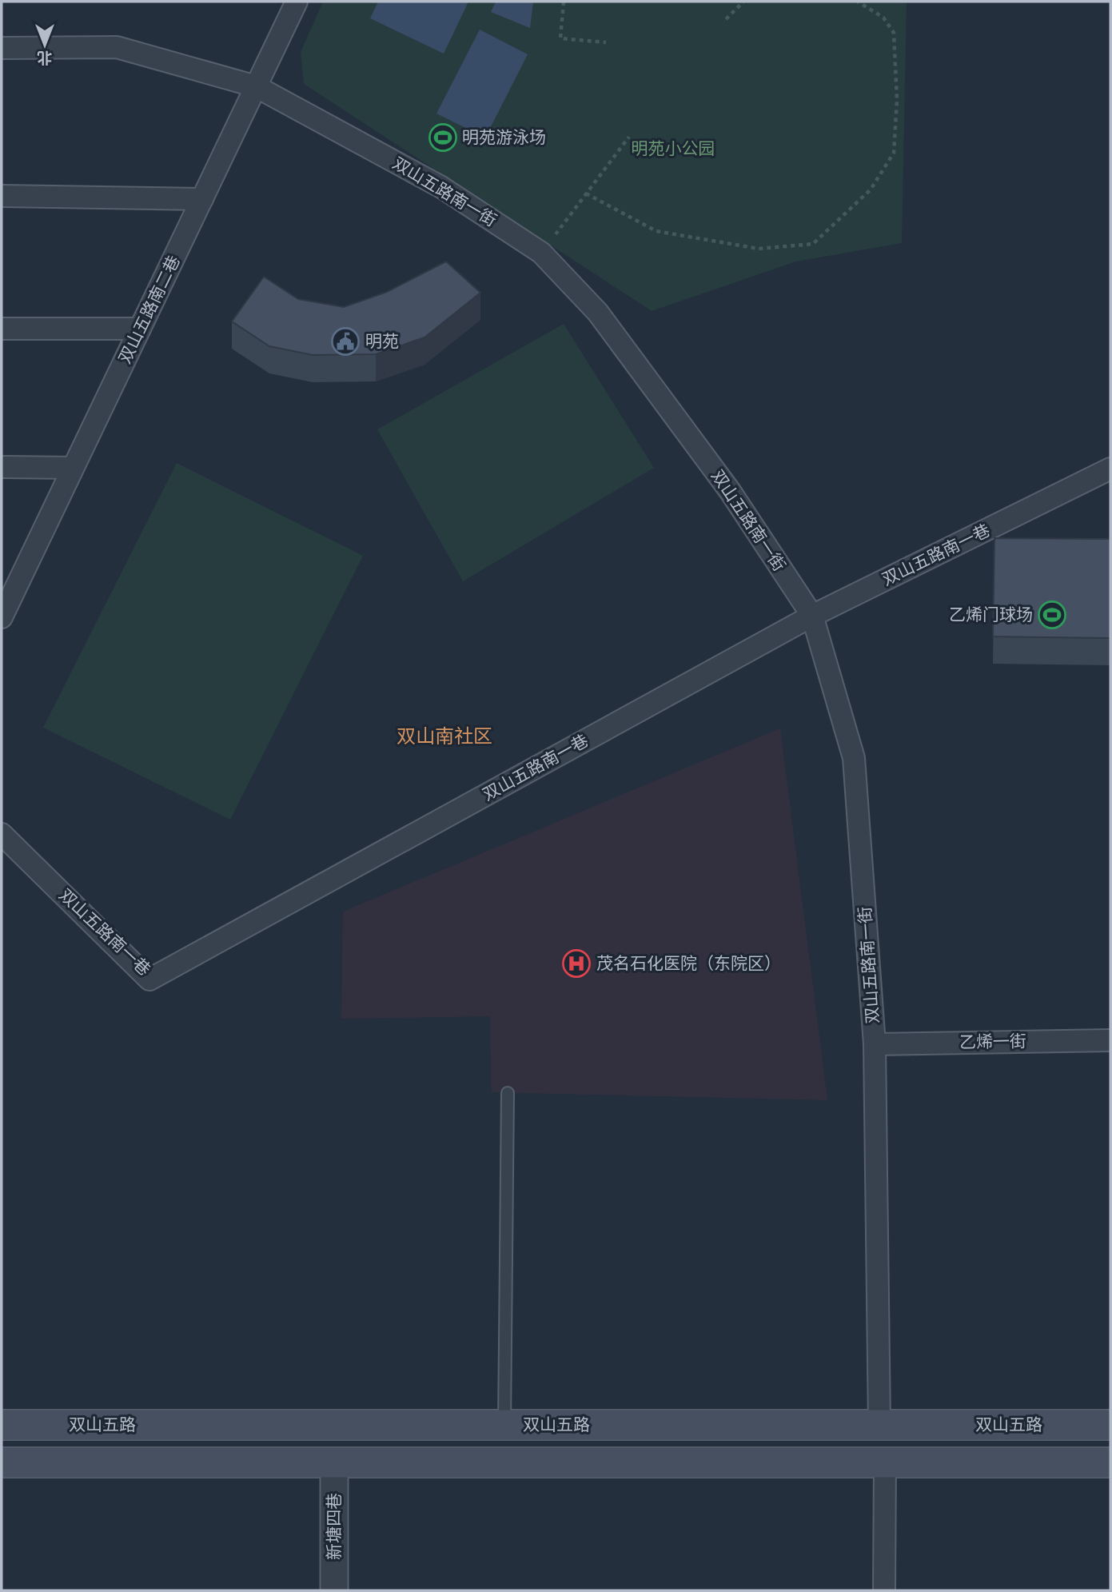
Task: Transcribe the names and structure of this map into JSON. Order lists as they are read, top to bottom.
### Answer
{
  "streets": {
    "main road": ["双山五路"],
    "street": [
      "双山五路南一街",
      "双山五路南二巷",
      "双山五路南一巷",
      "乙烯一街",
      "新塘四巷"
    ]
  },
  "crossings": [
    ["双山五路南一街", "双山五路南二巷"],
    ["双山五路南一街", "双山五路南一巷"],
    ["双山五路南一街", "乙烯一街"],
    ["双山五路南一街", "双山五路"]
  ],
  "districts": ["双山南社区"],
  "parks": ["明苑小公园"],
  "places": {
    "sports": ["明苑游泳场", "乙烯门球场"],
    "public building": ["明苑"],
    "hospital": ["茂名石化医院（东院区）"]
  },
  "north": "bottom"
}
